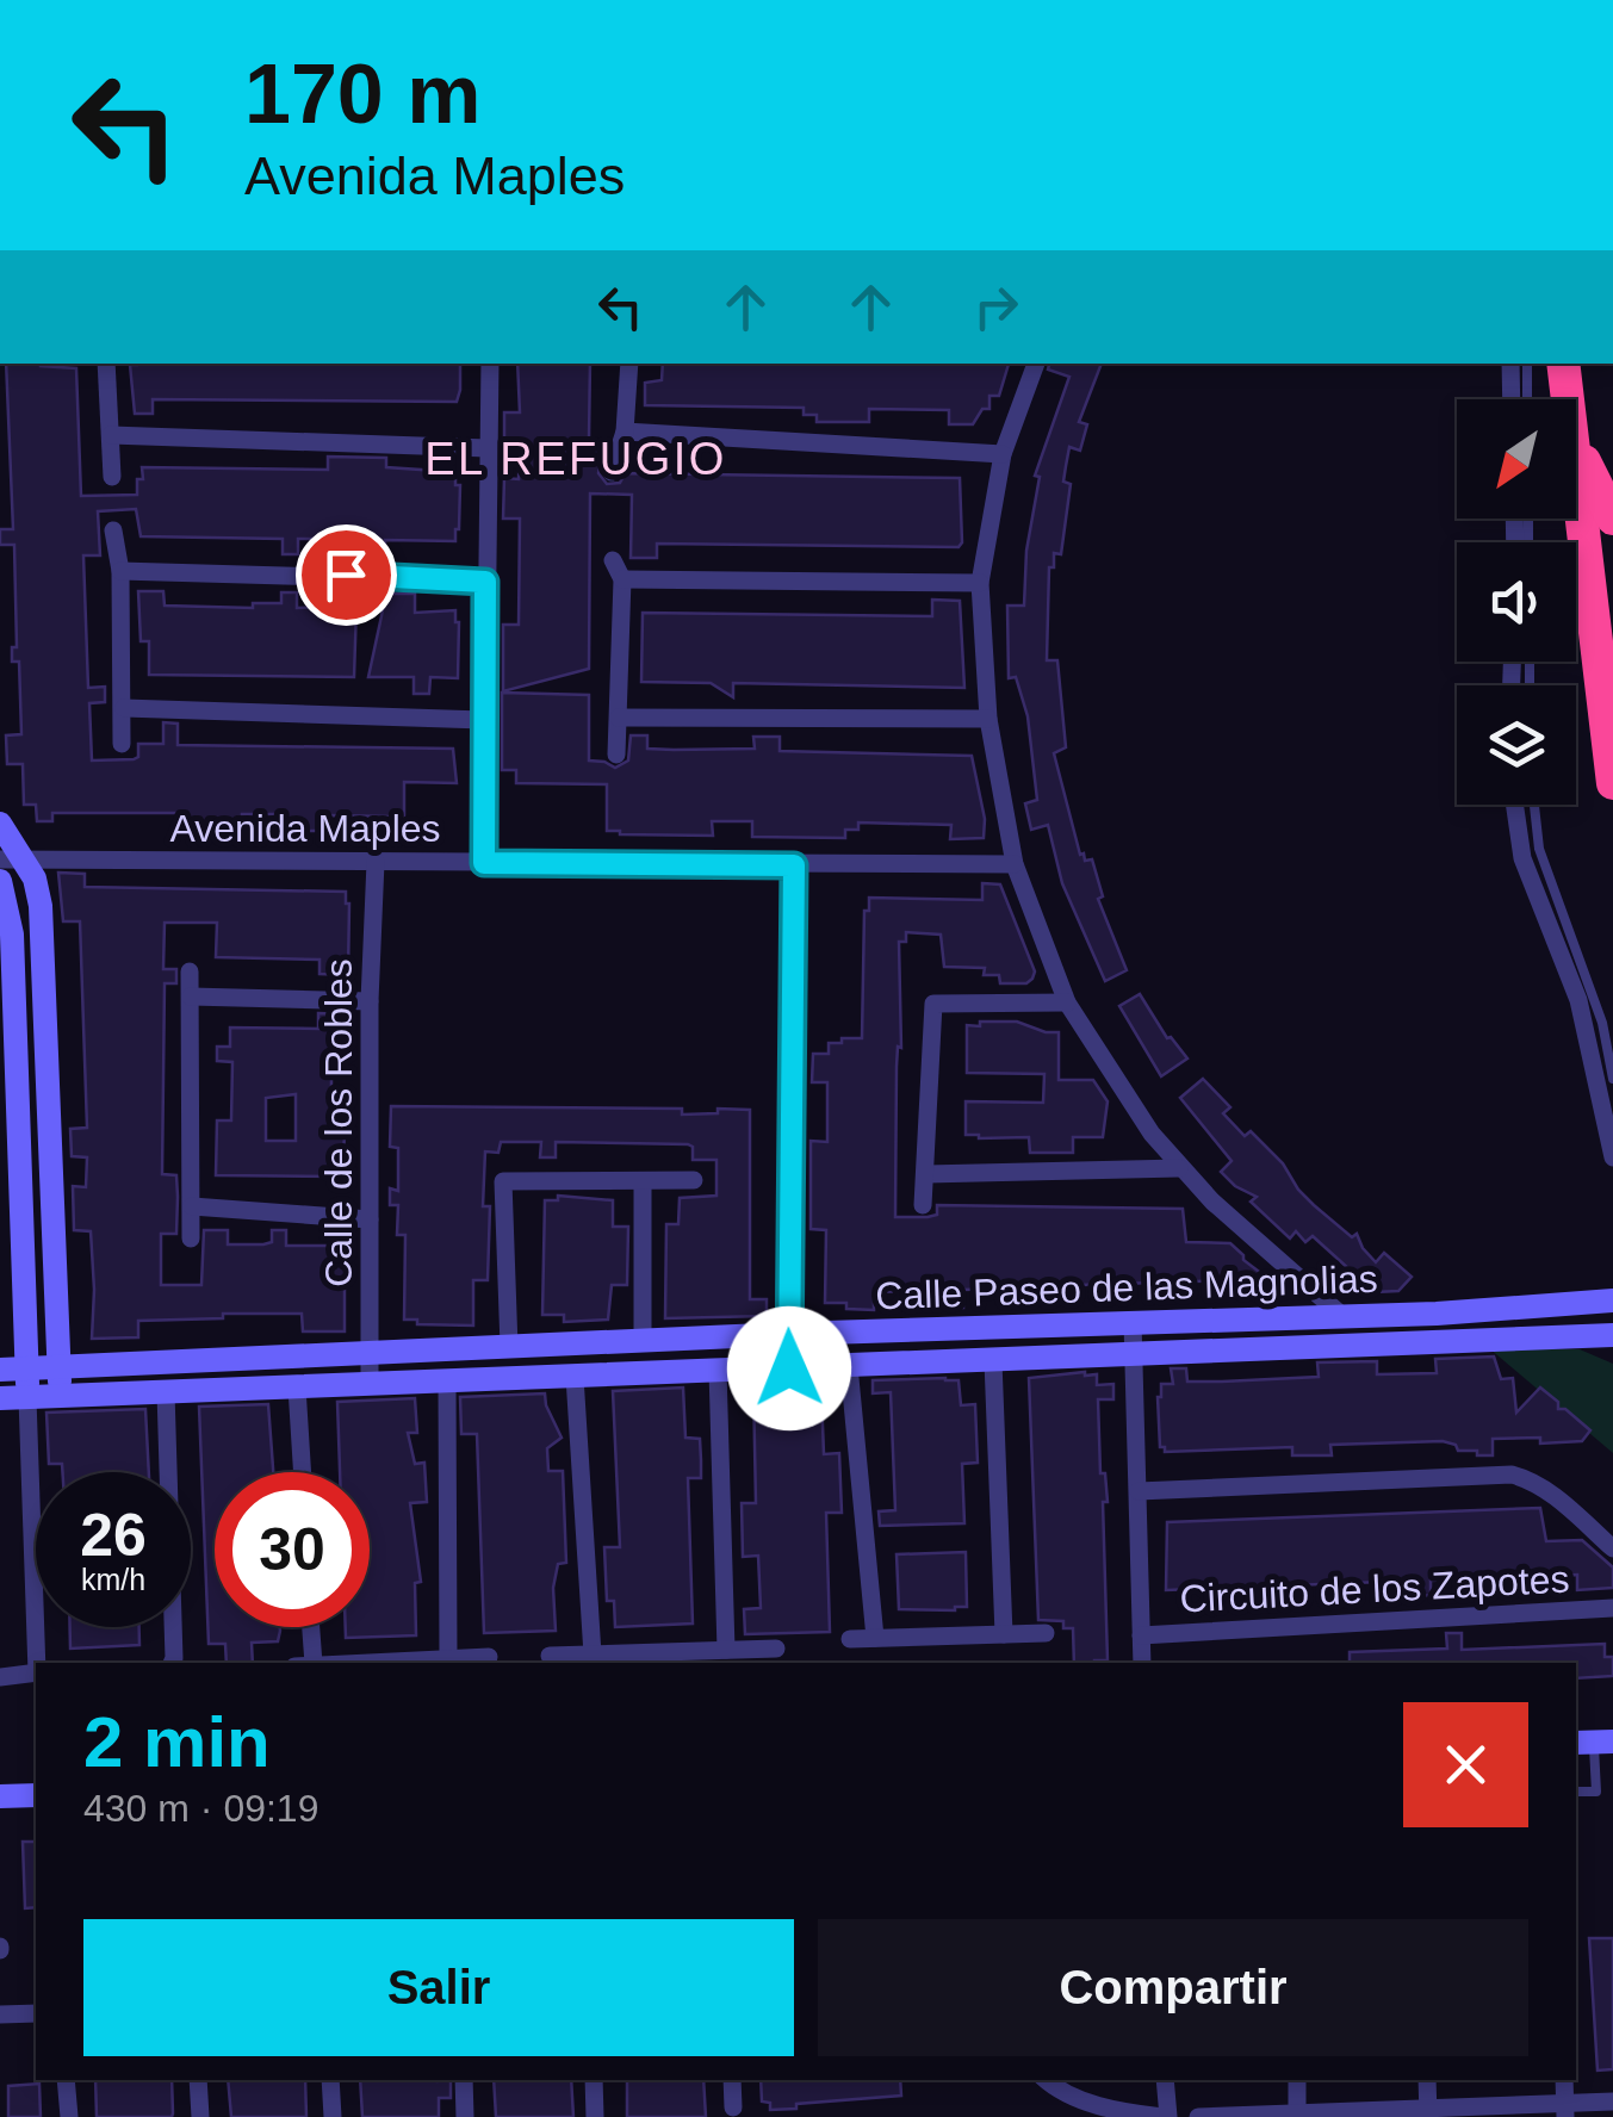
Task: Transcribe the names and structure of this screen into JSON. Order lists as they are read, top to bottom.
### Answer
{
  "streets": {
    "street": [
      "Avenida Maples",
      "Calle de los Robles",
      "Calle Paseo de las Magnolias",
      "Circuito de los Zapotes"
    ]
  },
  "crossings": [
    ["Avenida Maples", "Calle de los Robles"],
    ["Calle de los Robles", "Calle Paseo de las Magnolias"]
  ],
  "districts": ["EL REFUGIO"],
  "north": "bottom left",
  "page": {
    "turn": ["170 m", "Avenida Maples"],
    "speed": "26 km/h",
    "limit": "30",
    "heading": ["2 min", "430 m · 09:19"],
    "buttons": ["Salir", "Compartir"]
  }
}
